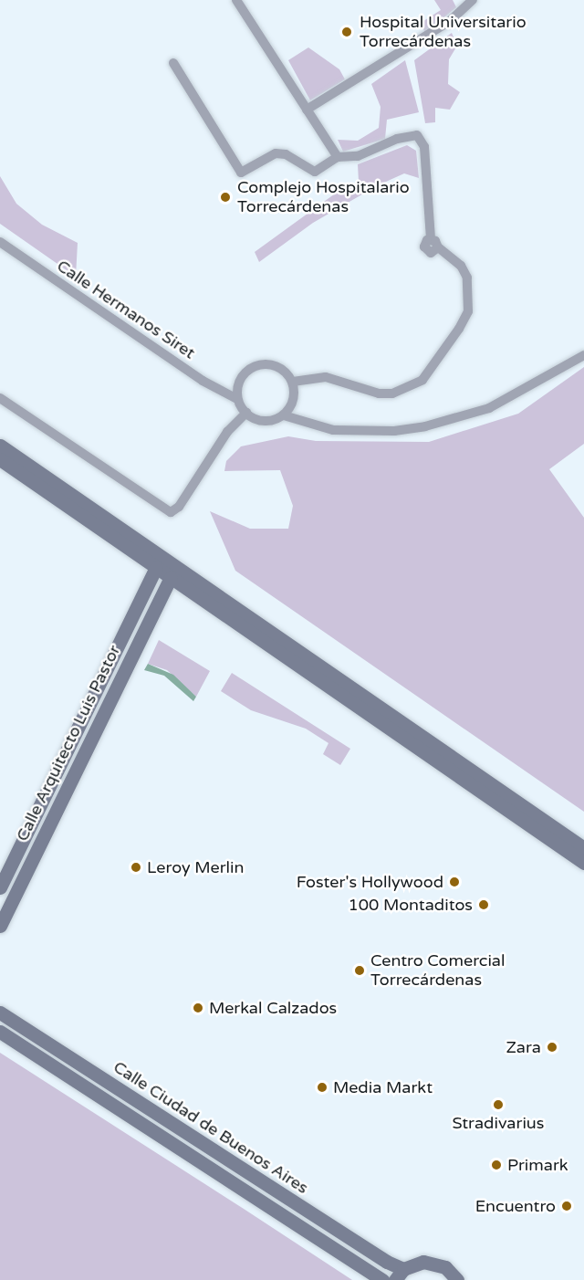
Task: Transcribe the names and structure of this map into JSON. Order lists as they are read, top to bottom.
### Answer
{
  "streets": {
    "street": ["Calle Hermanos Siret", "Calle Arquitecto Luis Pastor", "Calle Ciudad de Buenos Aires"]
  },
  "places": [
    "Hospital Universitario Torrecárdenas",
    "Complejo Hospitalario Torrecárdenas",
    "Leroy Merlin",
    "Foster's Hollywood",
    "100 Montaditos",
    "Centro Comercial Torrecárdenas",
    "Merkal Calzados",
    "Zara",
    "Media Markt",
    "Stradivarius",
    "Primark",
    "Encuentro"
  ]
}
